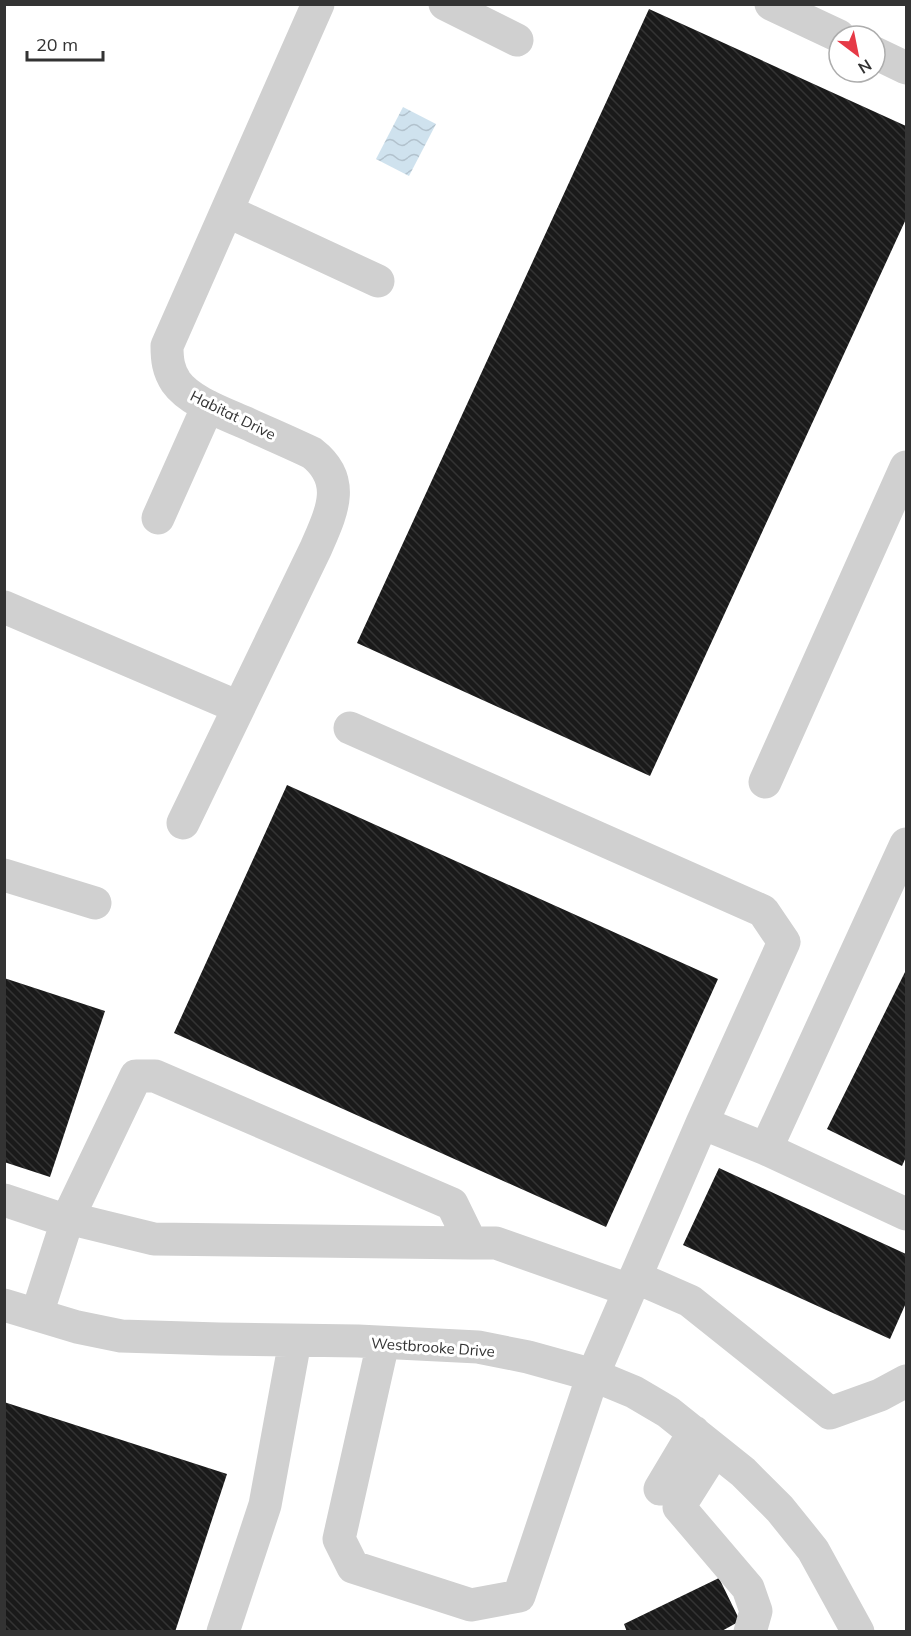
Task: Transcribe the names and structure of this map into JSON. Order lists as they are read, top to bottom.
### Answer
{
  "streets": {
    "street": ["Habitat Drive", "Westbrooke Drive"]
  },
  "scale_bar": "20 m",
  "north": "bottom right"
}
